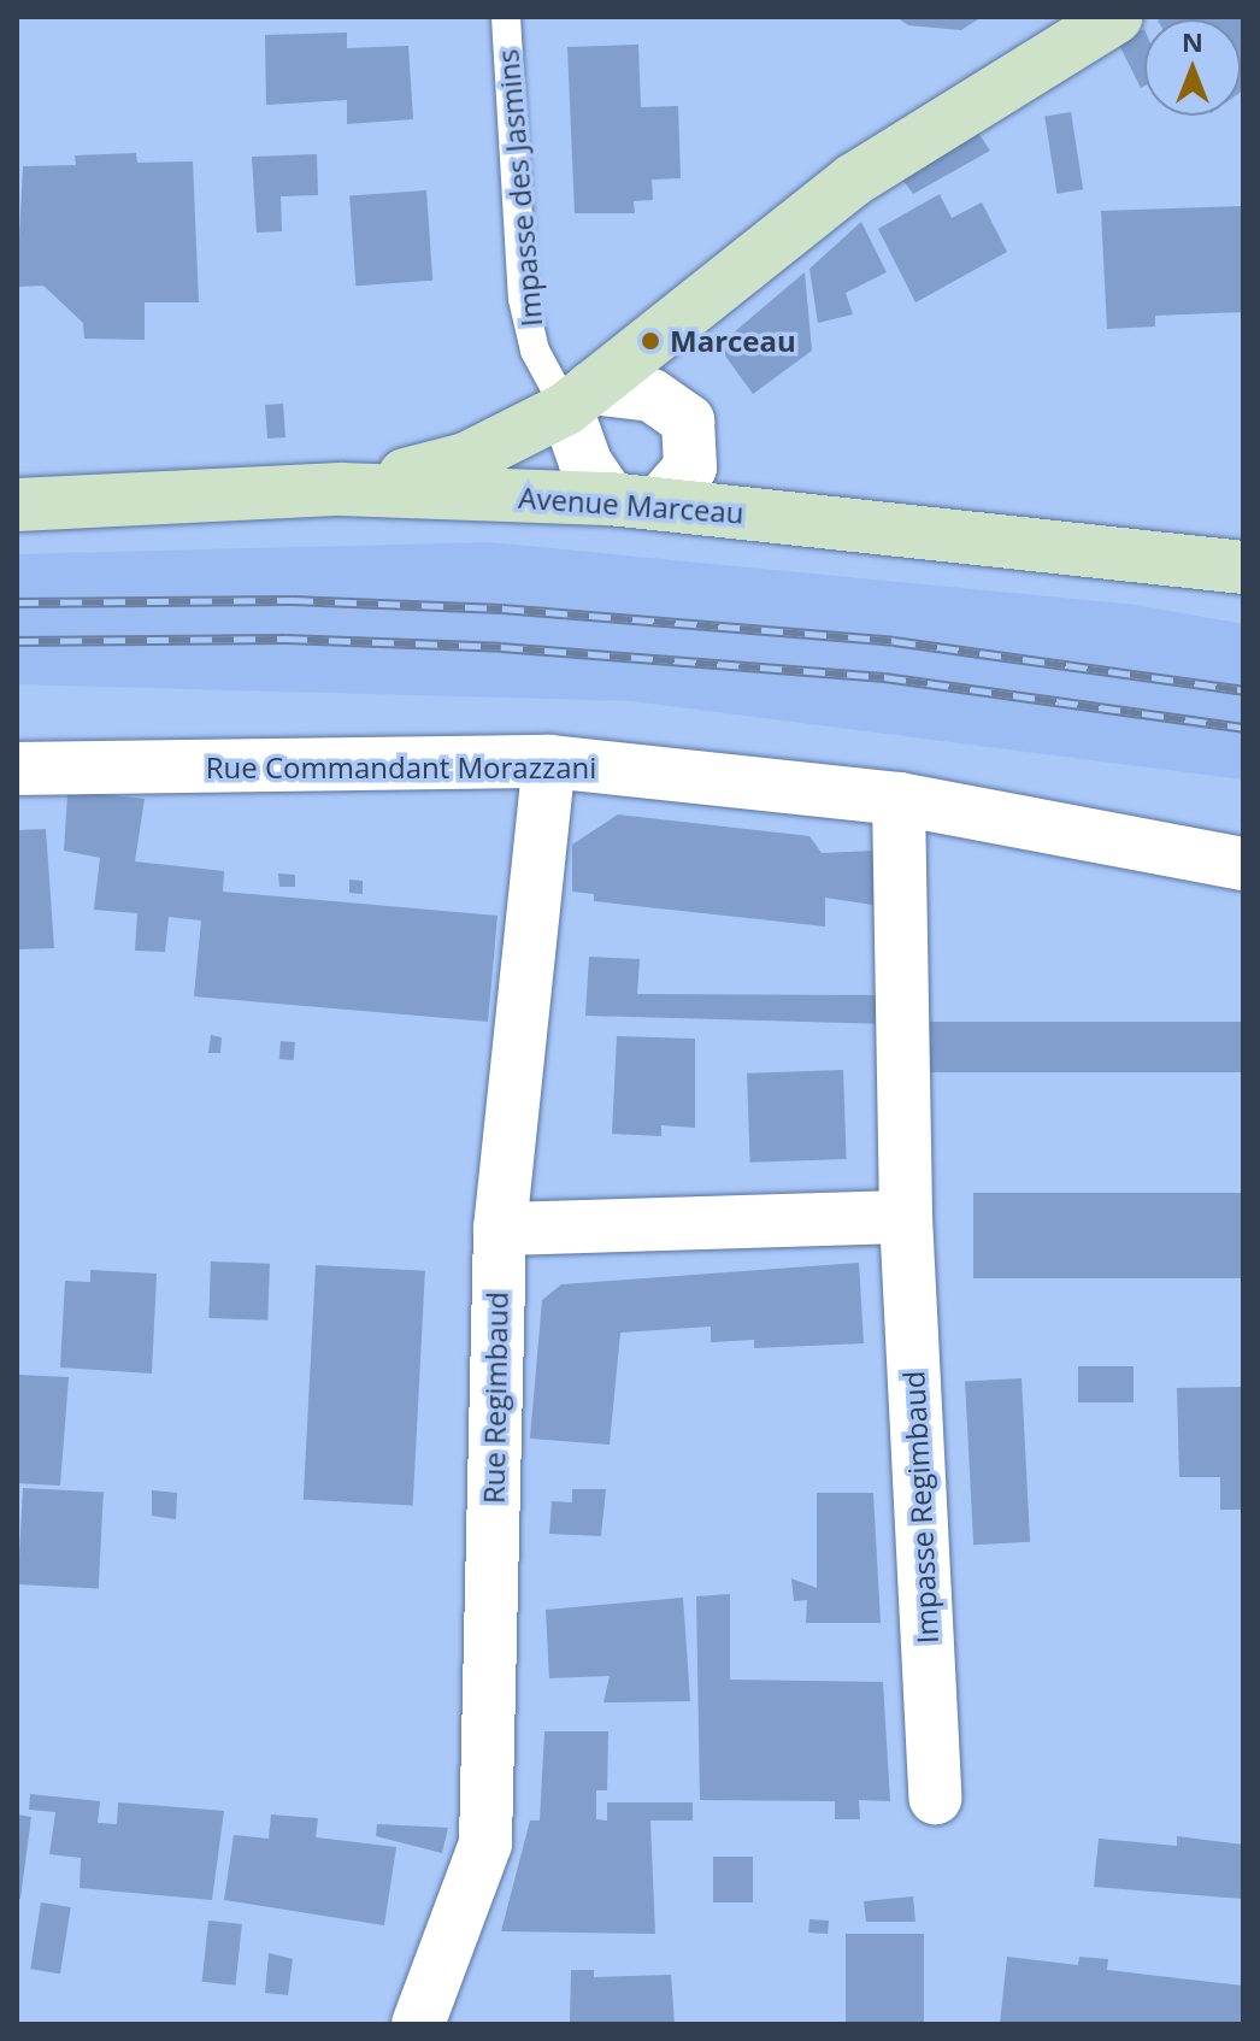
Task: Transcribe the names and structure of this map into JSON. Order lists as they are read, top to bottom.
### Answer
{
  "streets": {
    "street": [
      "Avenue Marceau",
      "Rue Commandant Morazzani",
      "Rue Regimbaud",
      "Impasse Regimbaud"
    ],
    "lane": ["Impasse des Jasmins"]
  },
  "crossings": [
    ["Impasse des Jasmins", "Avenue Marceau"],
    ["Rue Commandant Morazzani", "Rue Regimbaud"],
    ["Rue Commandant Morazzani", "Impasse Regimbaud"]
  ],
  "places": ["Marceau"],
  "north": "top"
}
